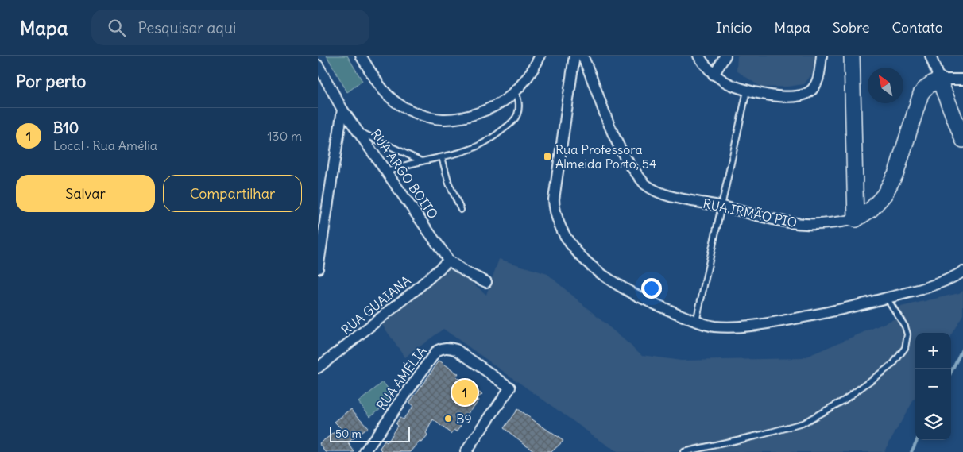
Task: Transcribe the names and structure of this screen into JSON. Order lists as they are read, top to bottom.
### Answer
{
  "streets": {
    "street": [
      "RUA ARGO BOITO",
      "RUA IRMÃO PIO",
      "RUA GUAIANA",
      "RUA AMÉLIA"
    ]
  },
  "crossings": [
    ["RUA ARGO BOITO", "RUA GUAIANA"]
  ],
  "places": {
    "transit": ["Rua Professora Almeida Porto, 54"],
    "other": ["B9"]
  },
  "scale_bar": "50 m",
  "north": "top left",
  "page": {
    "header": "Mapa",
    "search": "Pesquisar aqui",
    "nav": [
      "Início",
      "Mapa",
      "Sobre",
      "Contato"
    ],
    "heading": "Por perto",
    "list": [
      {
        "mark": "1",
        "name": "B10",
        "note": "Local · Rua Amélia",
        "value": "130 m"
      }
    ],
    "buttons": ["Salvar", "Compartilhar"],
    "map_buttons": ["+", "−"],
    "pins": "1",
    "scale": "50 m"
  }
}
